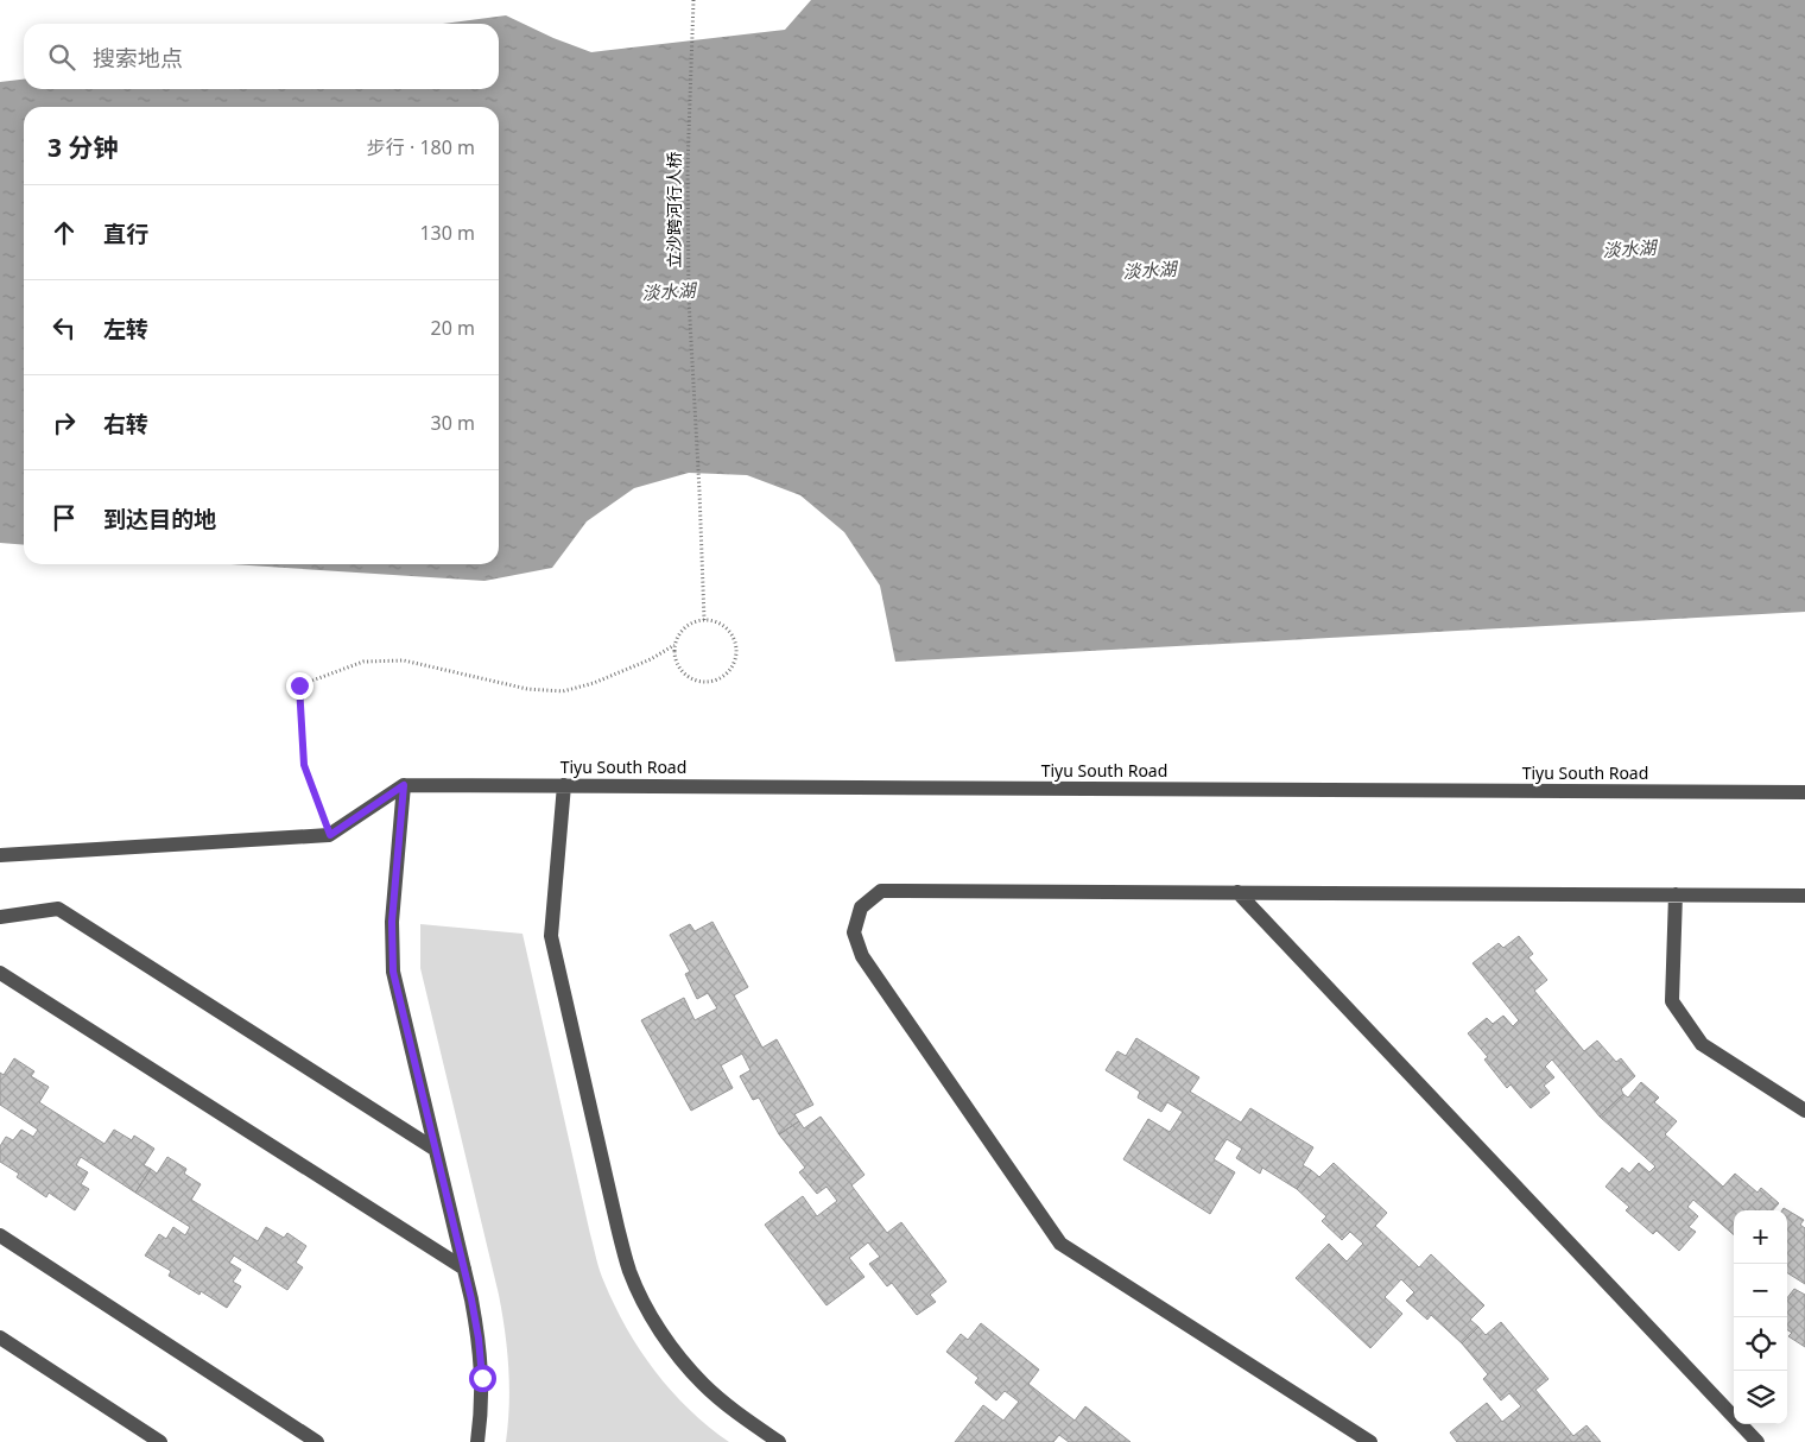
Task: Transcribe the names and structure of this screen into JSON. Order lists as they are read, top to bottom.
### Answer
{
  "streets": {
    "street": ["Tiyu South Road"],
    "path": ["立沙跨河行人桥"]
  },
  "water": ["淡水湖"],
  "page": {
    "search": "搜索地点",
    "heading": ["3 分钟", "步行 · 180 m"],
    "list": [
      ["直行", "130 m"],
      ["左转", "20 m"],
      ["右转", "30 m"],
      "到达目的地"
    ],
    "map_buttons": ["+", "−"]
  }
}
